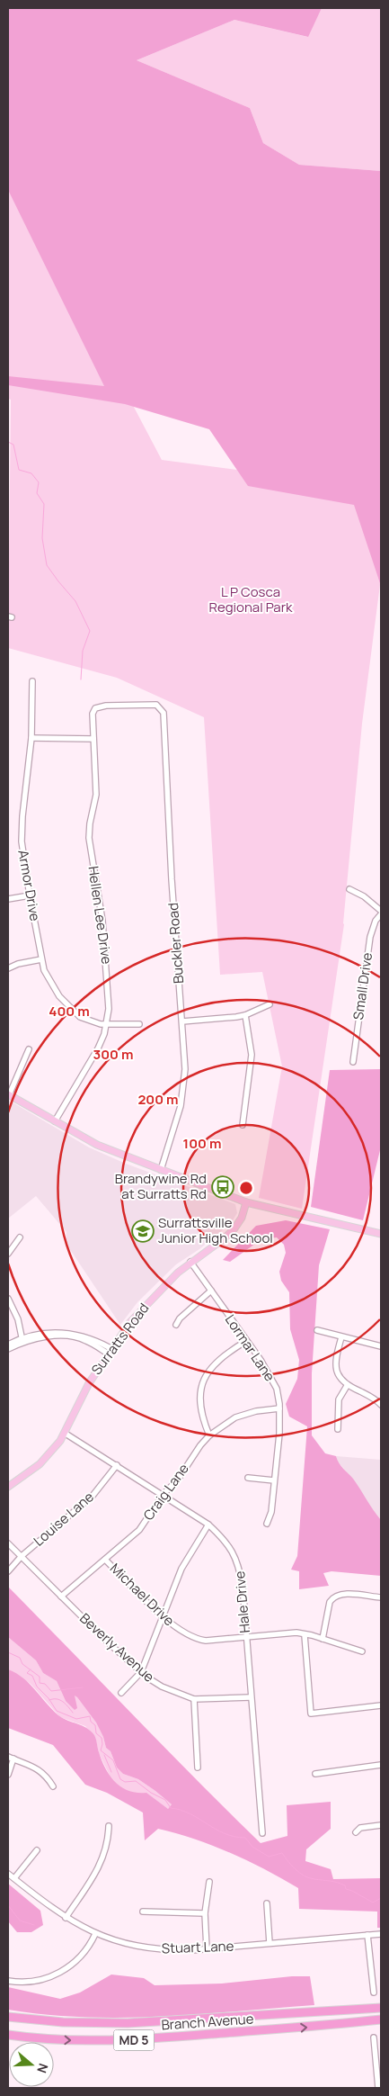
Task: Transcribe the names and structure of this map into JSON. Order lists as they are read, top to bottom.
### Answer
{
  "streets": {
    "highway": ["Branch Avenue", "MD 5"],
    "main road": ["Surratts Road"],
    "street": [
      "Armor Drive",
      "Hellen Lee Drive",
      "Buckler Road",
      "Small Drive",
      "Lormar Lane",
      "Craig Lane",
      "Louise Lane",
      "Michael Drive",
      "Hale Drive",
      "Beverly Avenue",
      "Stuart Lane"
    ]
  },
  "crossings": [
    ["Armor Drive", "Hellen Lee Drive"],
    ["Hellen Lee Drive", "Buckler Road"],
    ["Surratts Road", "Lormar Lane"],
    ["Surratts Road", "Hale Drive"],
    ["Lormar Lane", "Craig Lane"],
    ["Craig Lane", "Michael Drive"],
    ["Craig Lane", "Hale Drive"],
    ["Craig Lane", "Beverly Avenue"],
    ["Louise Lane", "Hale Drive"],
    ["Louise Lane", "Beverly Avenue"],
    ["Michael Drive", "Hale Drive"],
    ["Hale Drive", "Beverly Avenue"]
  ],
  "parks": ["L P Cosca Regional Park"],
  "places": {
    "bus stop": ["Brandywine Rd at Surratts Rd"],
    "school or university": ["Surrattsville Junior High School"]
  },
  "north": "right",
  "rings": [
    "400 m",
    "300 m",
    "200 m",
    "100 m"
  ]
}
